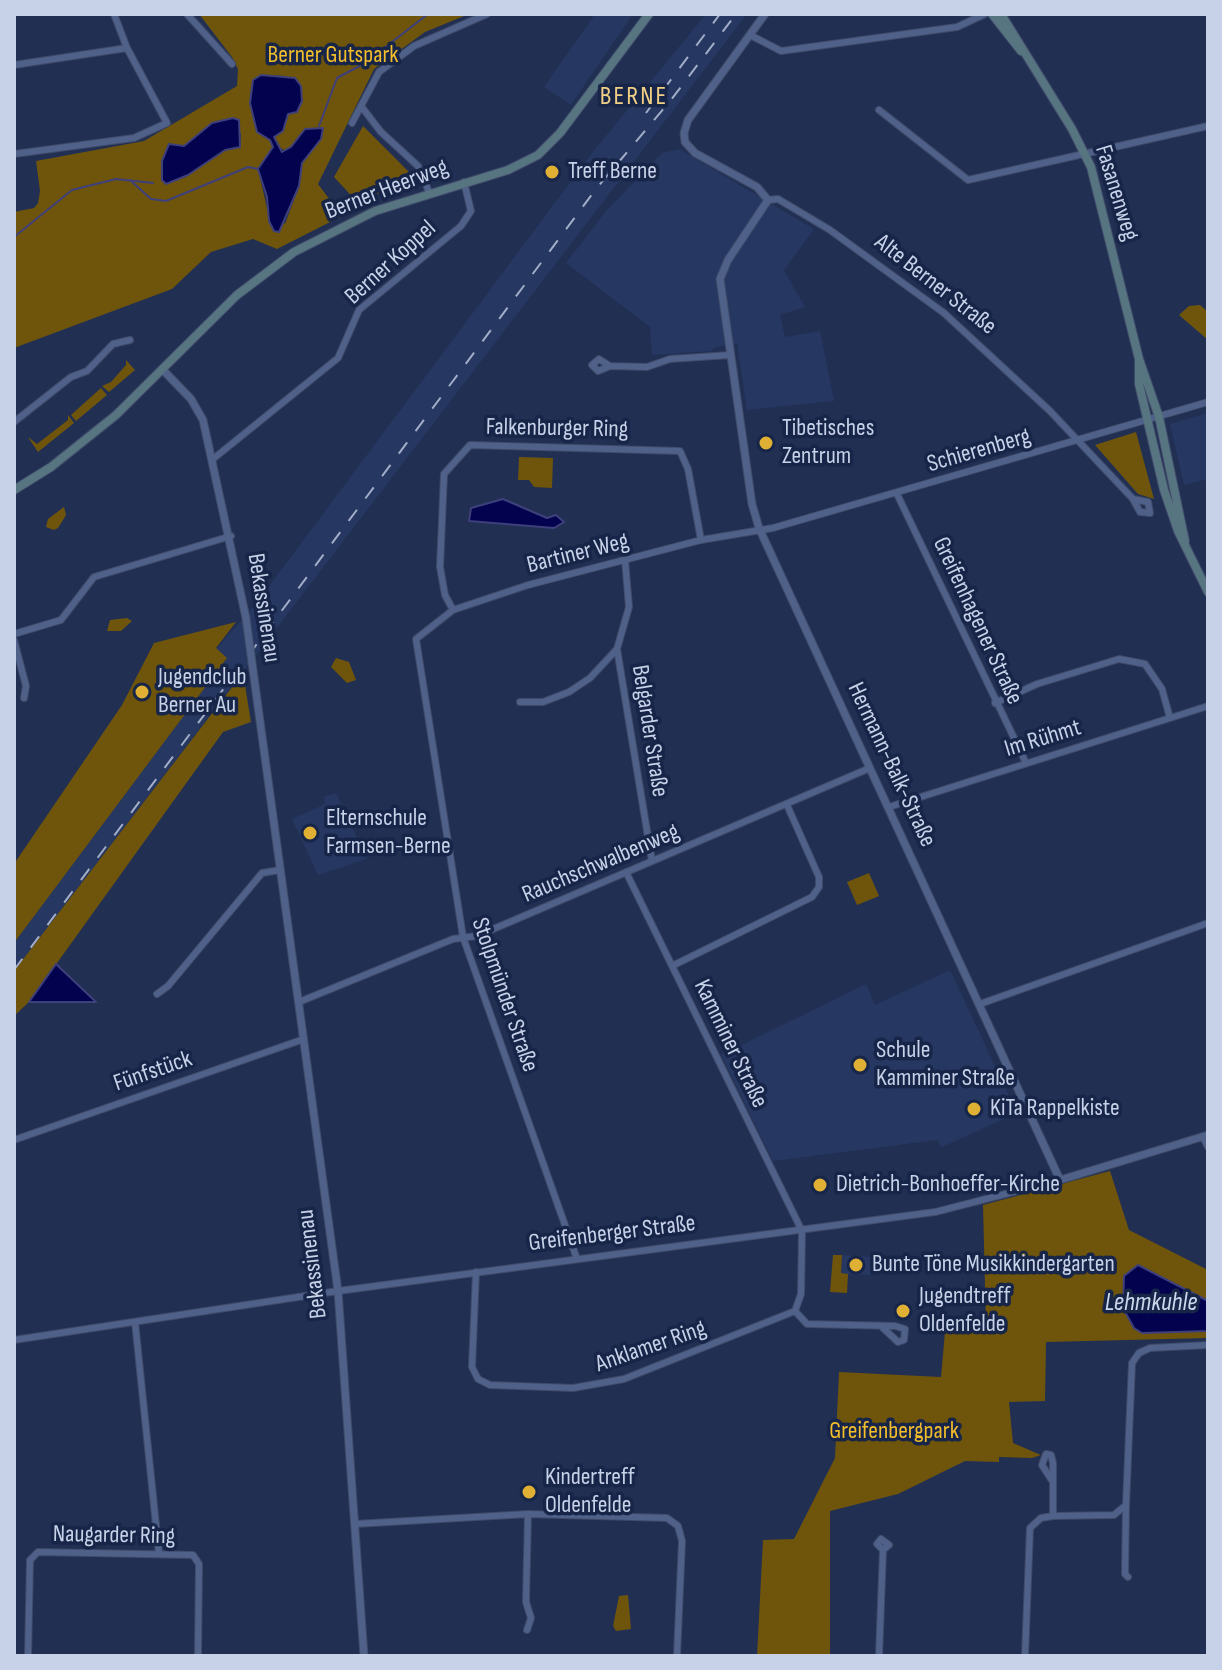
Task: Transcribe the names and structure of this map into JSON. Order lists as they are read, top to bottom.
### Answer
{
  "streets": {
    "main road": ["Berner Heerweg", "Fasanenweg"],
    "street": [
      "Berner Koppel",
      "Alte Berner Straße",
      "Falkenburger Ring",
      "Schierenberg",
      "Bartiner Weg",
      "Bekassinenau",
      "Greifenhagener Straße",
      "Belgarder Straße",
      "Im Rühmt",
      "Hermann-Balk-Straße",
      "Rauchschwalbenweg",
      "Stolpmünder Straße",
      "Kamminer Straße",
      "Fünfstück",
      "Greifenberger Straße",
      "Anklamer Ring",
      "Naugarder Ring"
    ]
  },
  "crossings": [
    ["Berner Heerweg", "Berner Koppel"],
    ["Berner Heerweg", "Bekassinenau"],
    ["Fasanenweg", "Schierenberg"],
    ["Berner Koppel", "Bekassinenau"],
    ["Alte Berner Straße", "Schierenberg"],
    ["Alte Berner Straße", "Hermann-Balk-Straße"],
    ["Falkenburger Ring", "Bartiner Weg"],
    ["Schierenberg", "Bartiner Weg"],
    ["Schierenberg", "Greifenhagener Straße"],
    ["Schierenberg", "Hermann-Balk-Straße"],
    ["Bartiner Weg", "Belgarder Straße"],
    ["Bartiner Weg", "Hermann-Balk-Straße"],
    ["Bartiner Weg", "Stolpmünder Straße"],
    ["Bekassinenau", "Rauchschwalbenweg"],
    ["Bekassinenau", "Fünfstück"],
    ["Bekassinenau", "Greifenberger Straße"],
    ["Greifenhagener Straße", "Im Rühmt"],
    ["Belgarder Straße", "Rauchschwalbenweg"],
    ["Im Rühmt", "Hermann-Balk-Straße"],
    ["Hermann-Balk-Straße", "Rauchschwalbenweg"],
    ["Hermann-Balk-Straße", "Greifenberger Straße"],
    ["Rauchschwalbenweg", "Stolpmünder Straße"],
    ["Rauchschwalbenweg", "Kamminer Straße"],
    ["Stolpmünder Straße", "Greifenberger Straße"],
    ["Kamminer Straße", "Greifenberger Straße"],
    ["Greifenberger Straße", "Anklamer Ring"]
  ],
  "districts": ["BERNE"],
  "water": ["Lehmkuhle"],
  "parks": ["Berner Gutspark", "Greifenbergpark"],
  "places": [
    "Treff Berne",
    "Tibetisches Zentrum",
    "Jugendclub Berner Au",
    "Elternschule Farmsen-Berne",
    "Schule Kamminer Straße",
    "KiTa Rappelkiste",
    "Dietrich-Bonhoeffer-Kirche",
    "Bunte Töne Musikkindergarten",
    "Jugendtreff Oldenfelde",
    "Kindertreff Oldenfelde"
  ]
}
